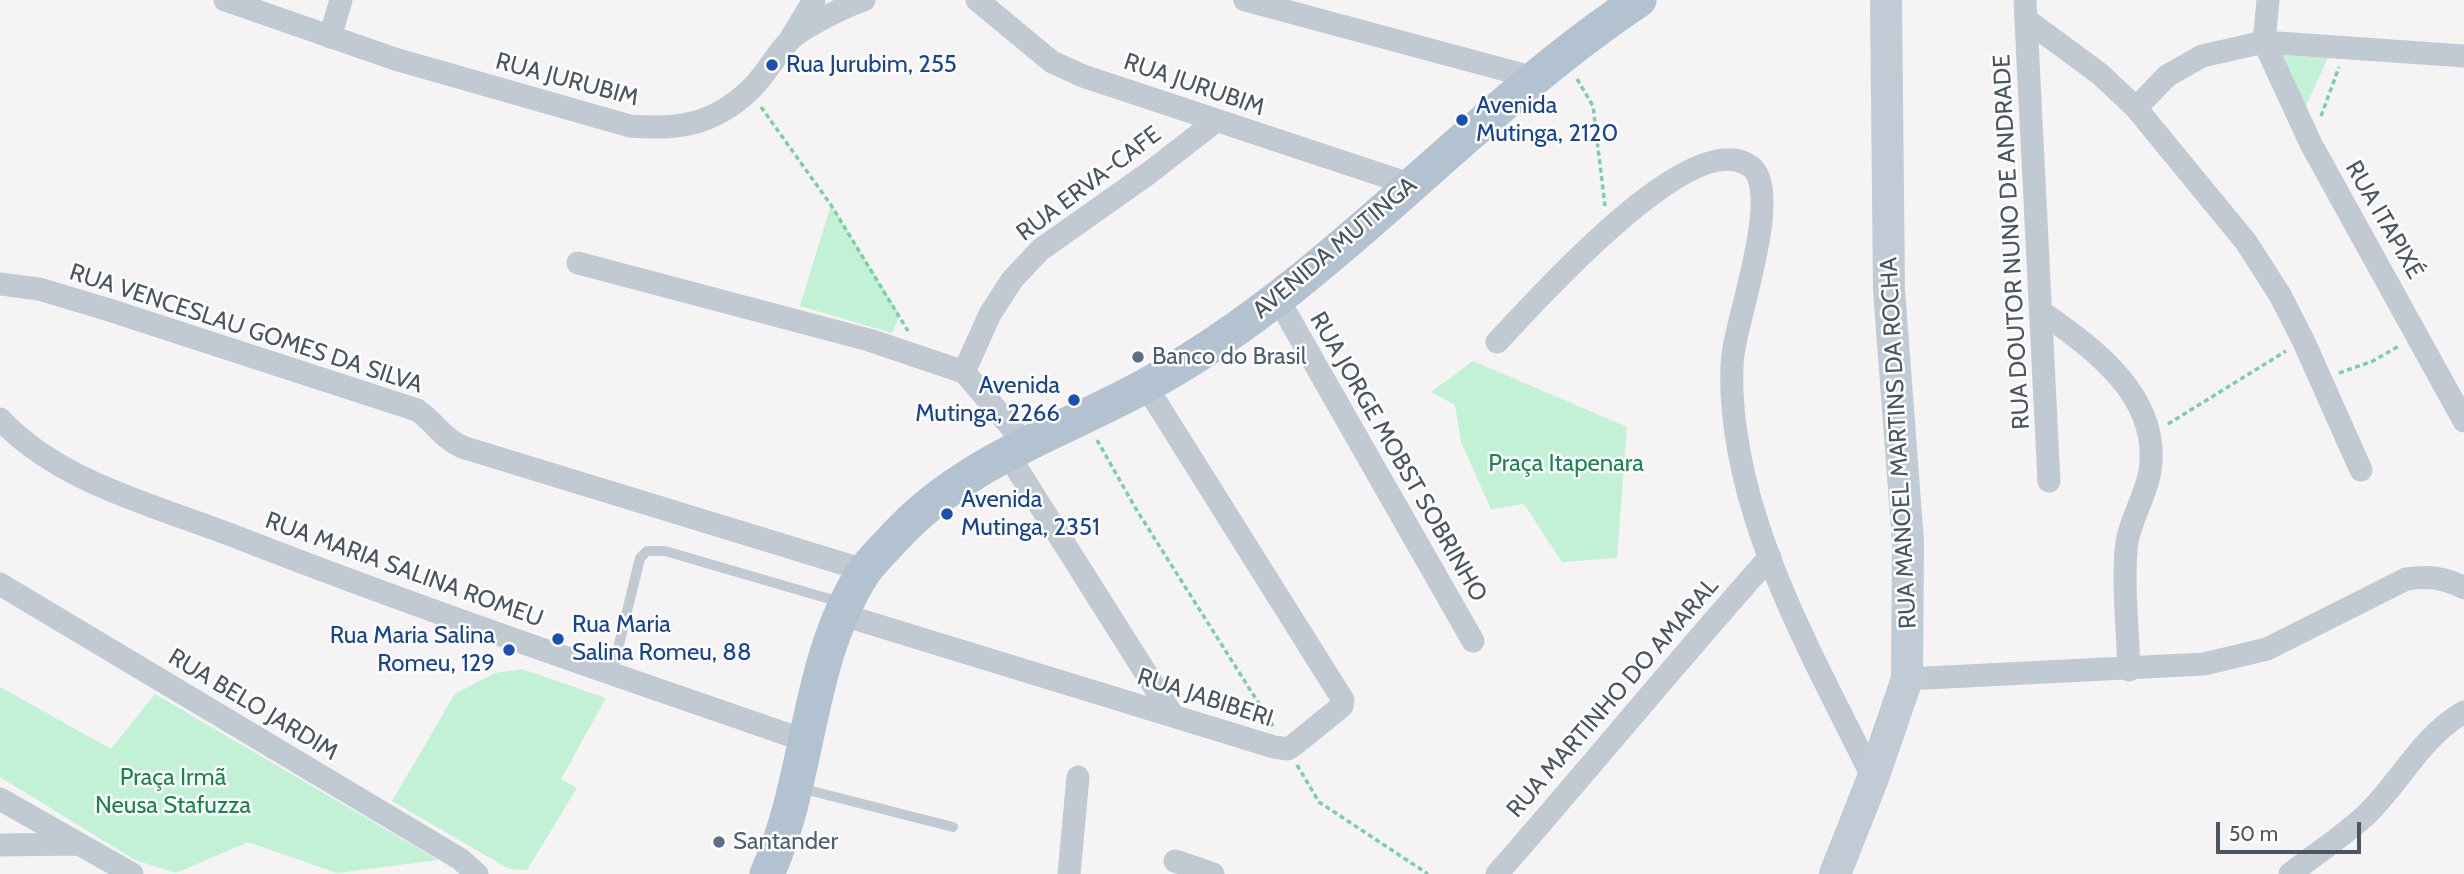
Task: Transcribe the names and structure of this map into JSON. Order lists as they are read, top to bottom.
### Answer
{
  "streets": {
    "main road": ["AVENIDA MUTINGA", "RUA MANOEL MARTINS DA ROCHA"],
    "street": [
      "RUA JURUBIM",
      "RUA ERVA-CAFE",
      "RUA ITAPIXÉ",
      "RUA DOUTOR NUNO DE ANDRADE",
      "RUA VENCESLAU GOMES DA SILVA",
      "RUA JORGE MOBST SOBRINHO",
      "RUA MARIA SALINA ROMEU",
      "RUA JABIBERI",
      "RUA MARTINHO DO AMARAL",
      "RUA BELO JARDIM"
    ]
  },
  "crossings": [
    ["RUA JURUBIM", "RUA ERVA-CAFE"],
    ["RUA JURUBIM", "AVENIDA MUTINGA"],
    ["AVENIDA MUTINGA", "RUA VENCESLAU GOMES DA SILVA"],
    ["AVENIDA MUTINGA", "RUA JORGE MOBST SOBRINHO"],
    ["AVENIDA MUTINGA", "RUA MARIA SALINA ROMEU"],
    ["AVENIDA MUTINGA", "RUA JABIBERI"]
  ],
  "parks": ["Praça Itapenara", "Praça Irmã Neusa Stafuzza"],
  "places": [
    "Rua Jurubim, 255",
    "Avenida Mutinga, 2120",
    "Banco do Brasil",
    "Avenida Mutinga, 2266",
    "Avenida Mutinga, 2351",
    "Rua Maria Salina Romeu, 88",
    "Rua Maria Salina Romeu, 129",
    "Santander"
  ],
  "scale_bar": "50 m"
}
